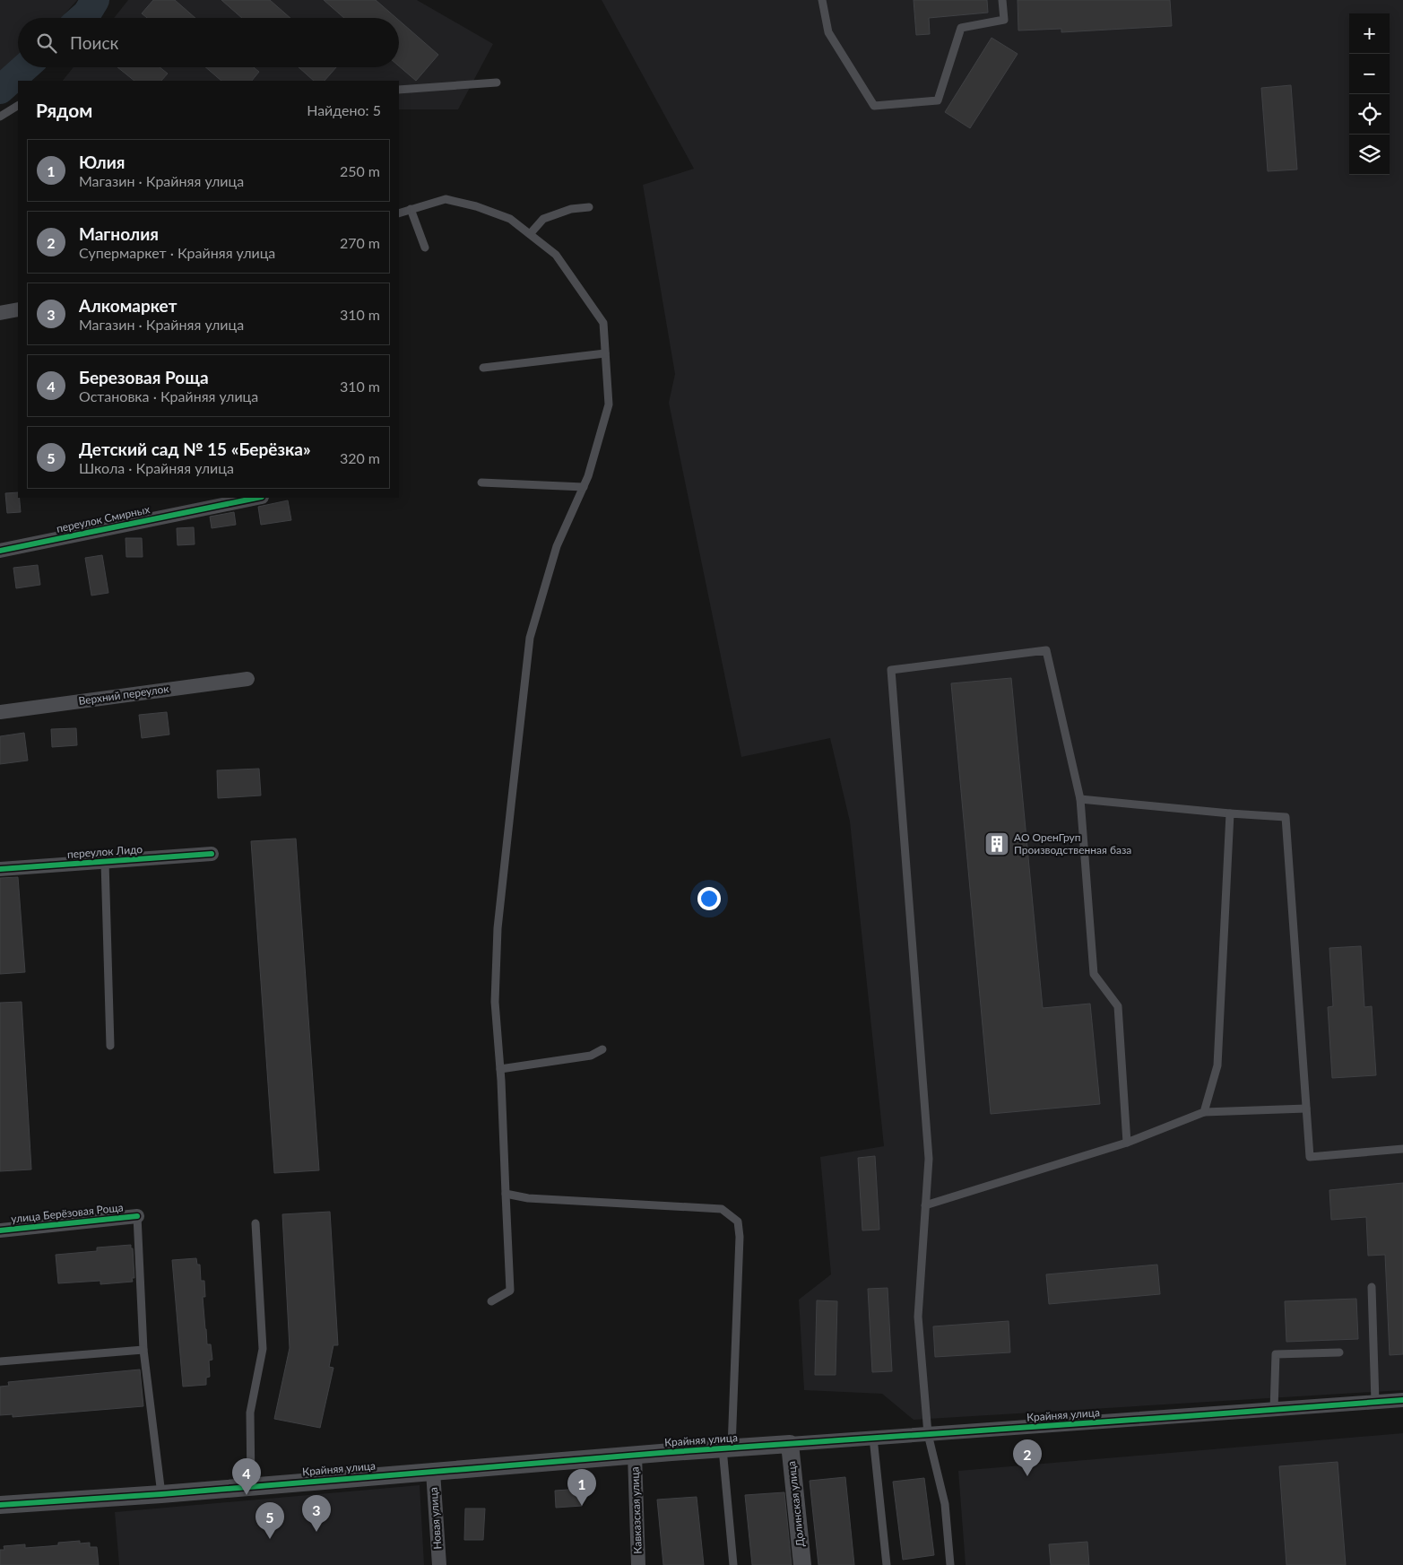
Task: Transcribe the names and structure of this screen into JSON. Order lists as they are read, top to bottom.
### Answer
{
  "streets": {
    "street": [
      "переулок Смирных",
      "Верхний переулок",
      "переулок Лидо",
      "улица Берёзовая Роща",
      "Крайняя улица",
      "Долинская улица",
      "Кавказская улица",
      "Новая улица"
    ]
  },
  "crossings": [
    ["Крайняя улица", "Долинская улица"],
    ["Крайняя улица", "Кавказская улица"],
    ["Крайняя улица", "Новая улица"]
  ],
  "places": {
    "building": ["АО ОренГруп Производственная база"]
  },
  "page": {
    "map_buttons": ["+", "−"],
    "search": "Поиск",
    "heading": ["Рядом", "Найдено: 5"],
    "list": [
      {
        "mark": "1",
        "name": "Юлия",
        "note": "Магазин · Крайняя улица",
        "value": "250 m"
      },
      {
        "mark": "2",
        "name": "Магнолия",
        "note": "Супермаркет · Крайняя улица",
        "value": "270 m"
      },
      {
        "mark": "3",
        "name": "Алкомаркет",
        "note": "Магазин · Крайняя улица",
        "value": "310 m"
      },
      {
        "mark": "4",
        "name": "Березовая Роща",
        "note": "Остановка · Крайняя улица",
        "value": "310 m"
      },
      {
        "mark": "5",
        "name": "Детский сад № 15 «Берёзка»",
        "note": "Школа · Крайняя улица",
        "value": "320 m"
      }
    ],
    "pins": [
      "2",
      "4",
      "1",
      "3",
      "5"
    ]
  }
}
